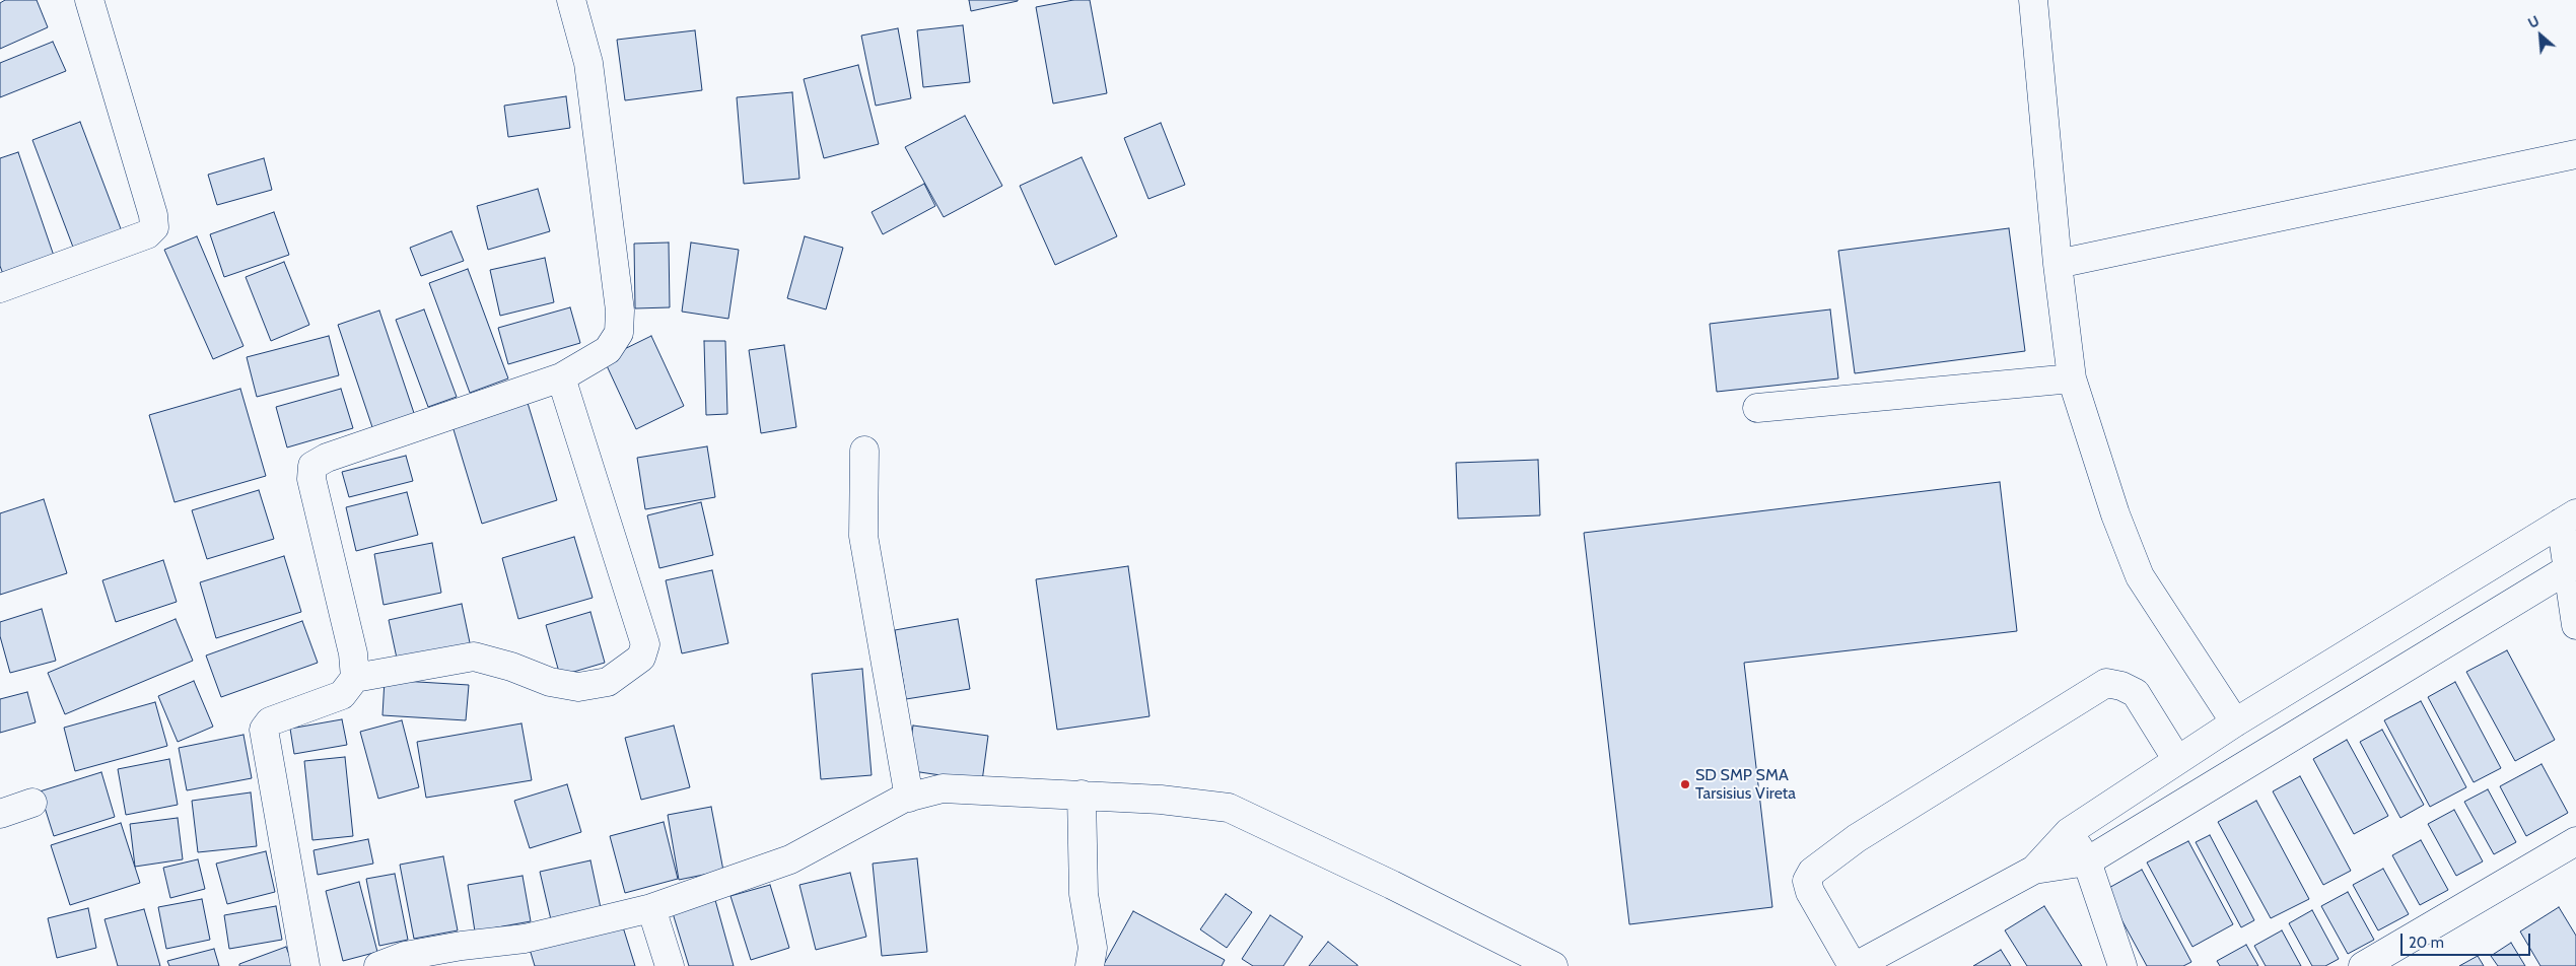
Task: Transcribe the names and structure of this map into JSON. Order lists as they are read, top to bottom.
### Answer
{
  "places": ["SD SMP SMA Tarsisius Vireta"],
  "scale_bar": "20 m",
  "north": "top left"
}
